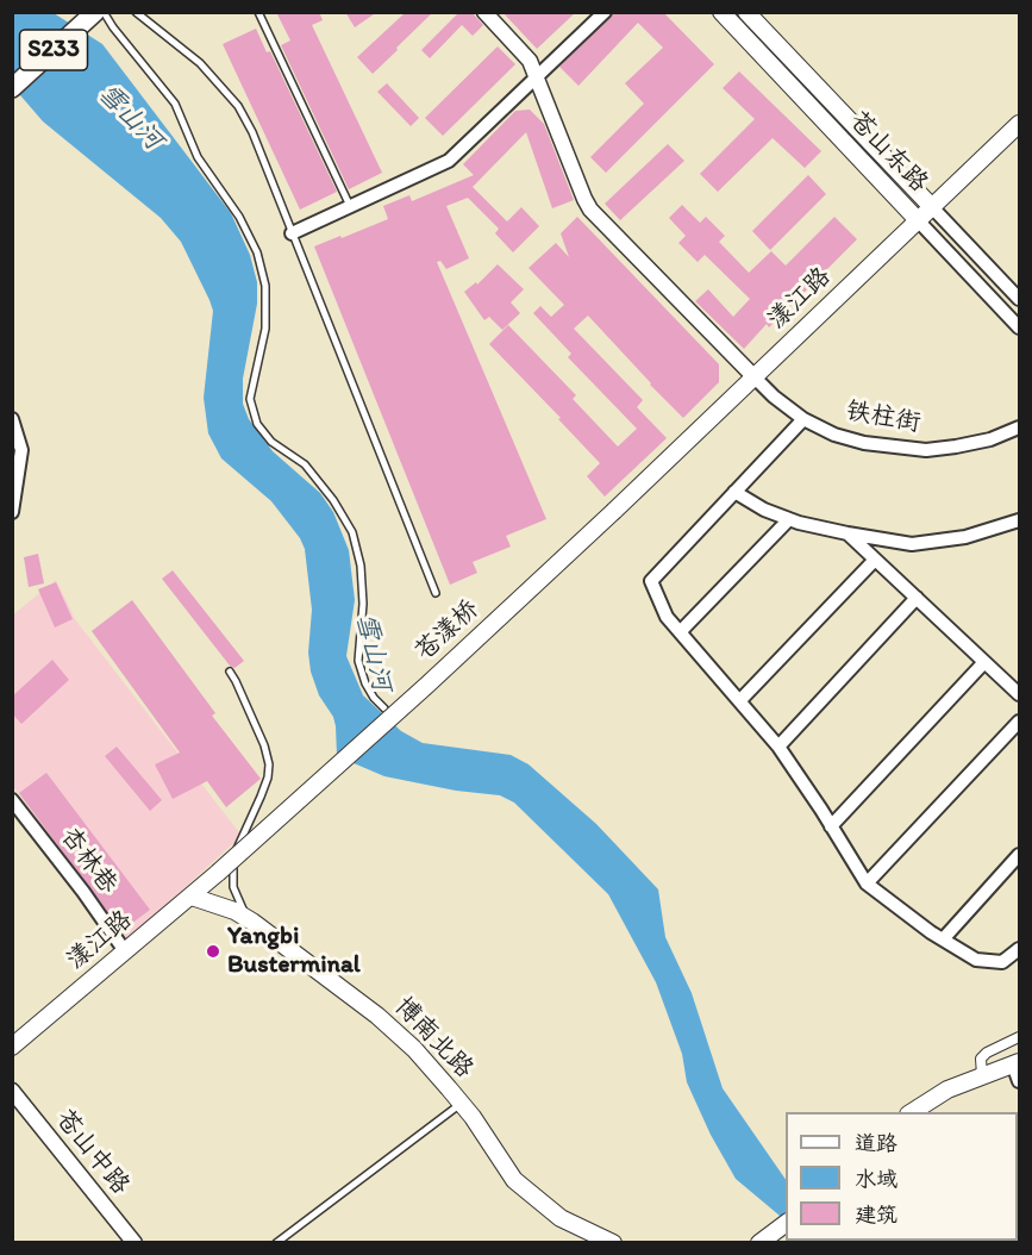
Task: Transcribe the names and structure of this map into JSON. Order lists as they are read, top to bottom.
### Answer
{
  "streets": {
    "main road": [
      "S233",
      "苍山东路",
      "漾江路",
      "苍漾桥",
      "博南北路"
    ],
    "street": ["铁柱街", "杏林巷", "苍山中路"]
  },
  "crossings": [
    ["苍山东路", "漾江路"],
    ["漾江路", "铁柱街"],
    ["漾江路", "苍漾桥"],
    ["漾江路", "杏林巷"],
    ["漾江路", "博南北路"]
  ],
  "water": ["雪山河"],
  "places": ["Yangbi Busterminal"],
  "legend": ["道路", "水域", "建筑"]
}
